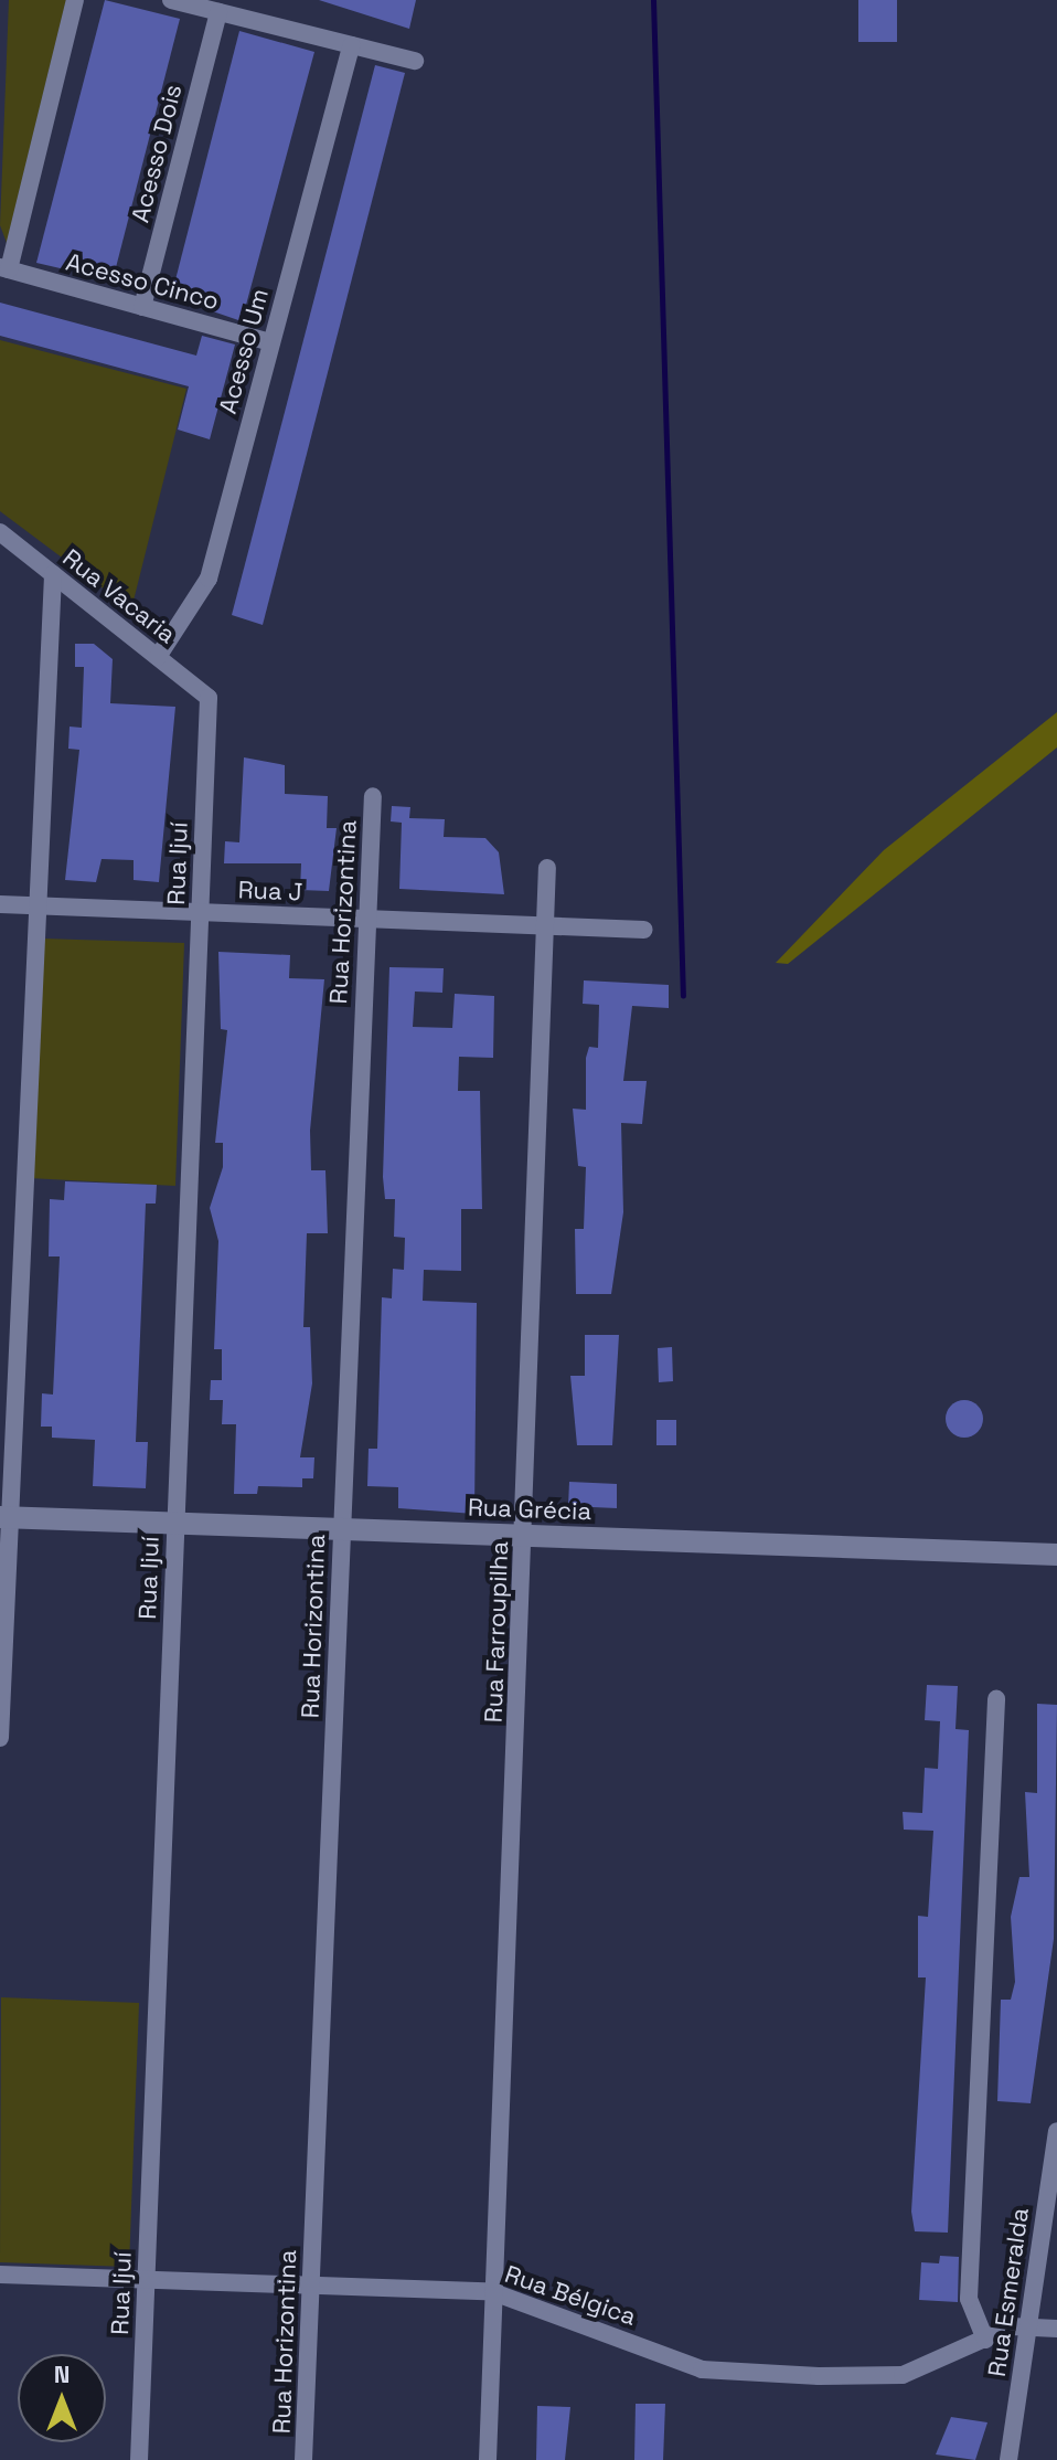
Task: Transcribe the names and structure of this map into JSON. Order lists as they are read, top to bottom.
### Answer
{
  "streets": {
    "main road": ["Rua Grécia"],
    "street": [
      "Acesso Dois",
      "Acesso Cinco",
      "Acesso Um",
      "Rua Vacaria",
      "Rua Ijuí",
      "Rua J",
      "Rua Horizontina",
      "Rua Farroupilha",
      "Rua Esmeralda",
      "Rua Bélgica"
    ]
  },
  "crossings": [
    ["Acesso Dois", "Acesso Cinco"],
    ["Acesso Cinco", "Acesso Um"],
    ["Acesso Um", "Rua Vacaria"],
    ["Rua Vacaria", "Rua Ijuí"],
    ["Rua Ijuí", "Rua J"],
    ["Rua Ijuí", "Rua Grécia"],
    ["Rua Ijuí", "Rua Bélgica"],
    ["Rua J", "Rua Horizontina"],
    ["Rua J", "Rua Farroupilha"],
    ["Rua Horizontina", "Rua Grécia"],
    ["Rua Horizontina", "Rua Bélgica"],
    ["Rua Grécia", "Rua Farroupilha"],
    ["Rua Farroupilha", "Rua Bélgica"],
    ["Rua Esmeralda", "Rua Bélgica"]
  ],
  "north": "top"
}
